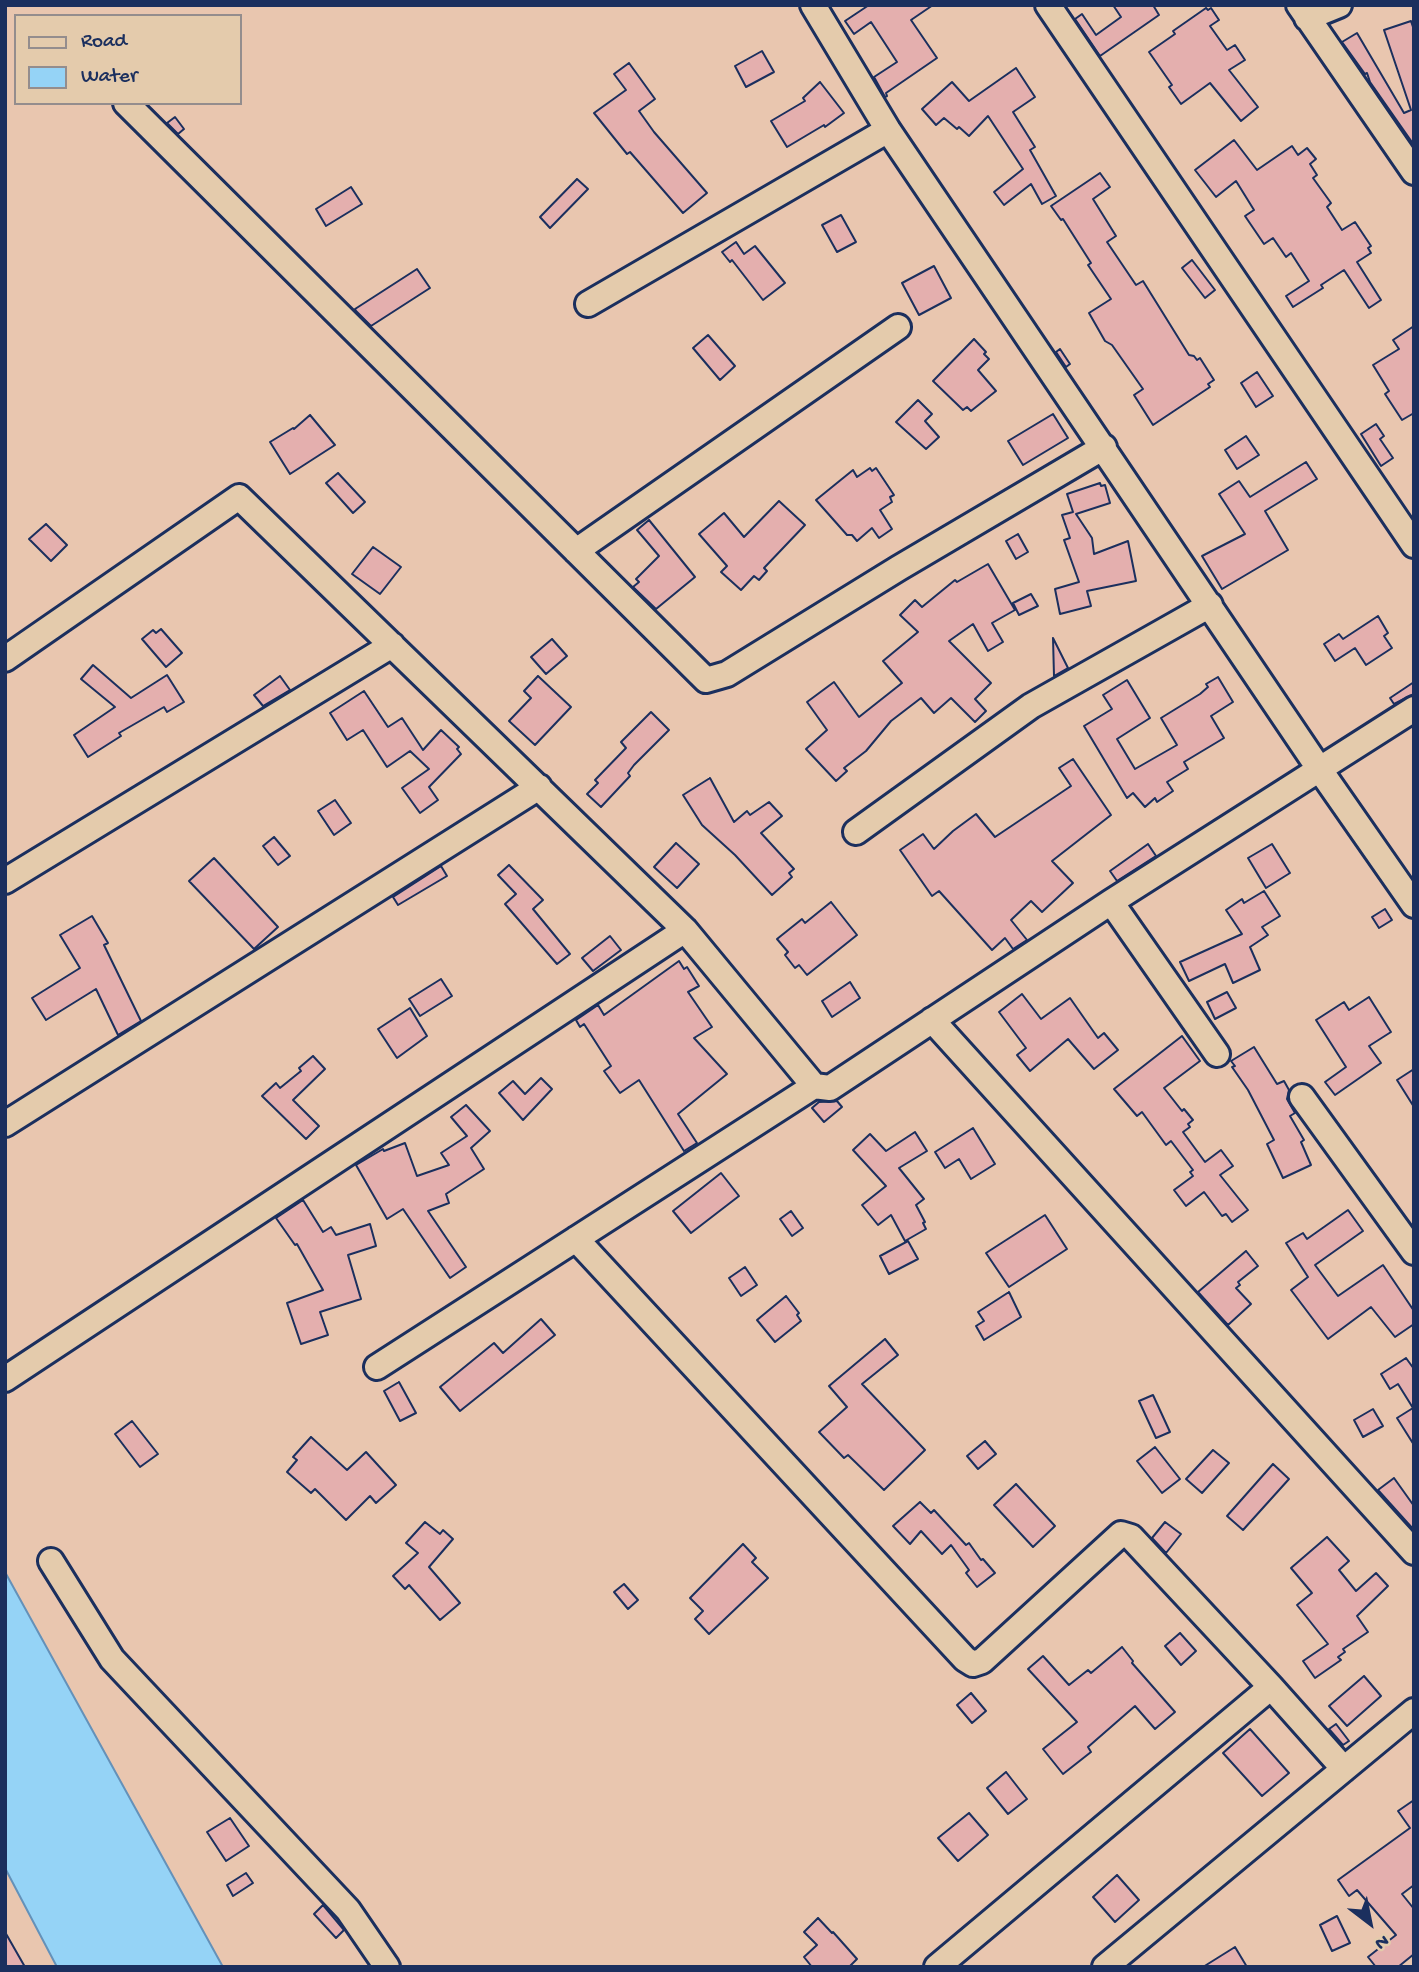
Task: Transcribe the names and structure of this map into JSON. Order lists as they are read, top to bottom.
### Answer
{
  "legend": ["Road", "Water"],
  "north": "bottom right"
}
